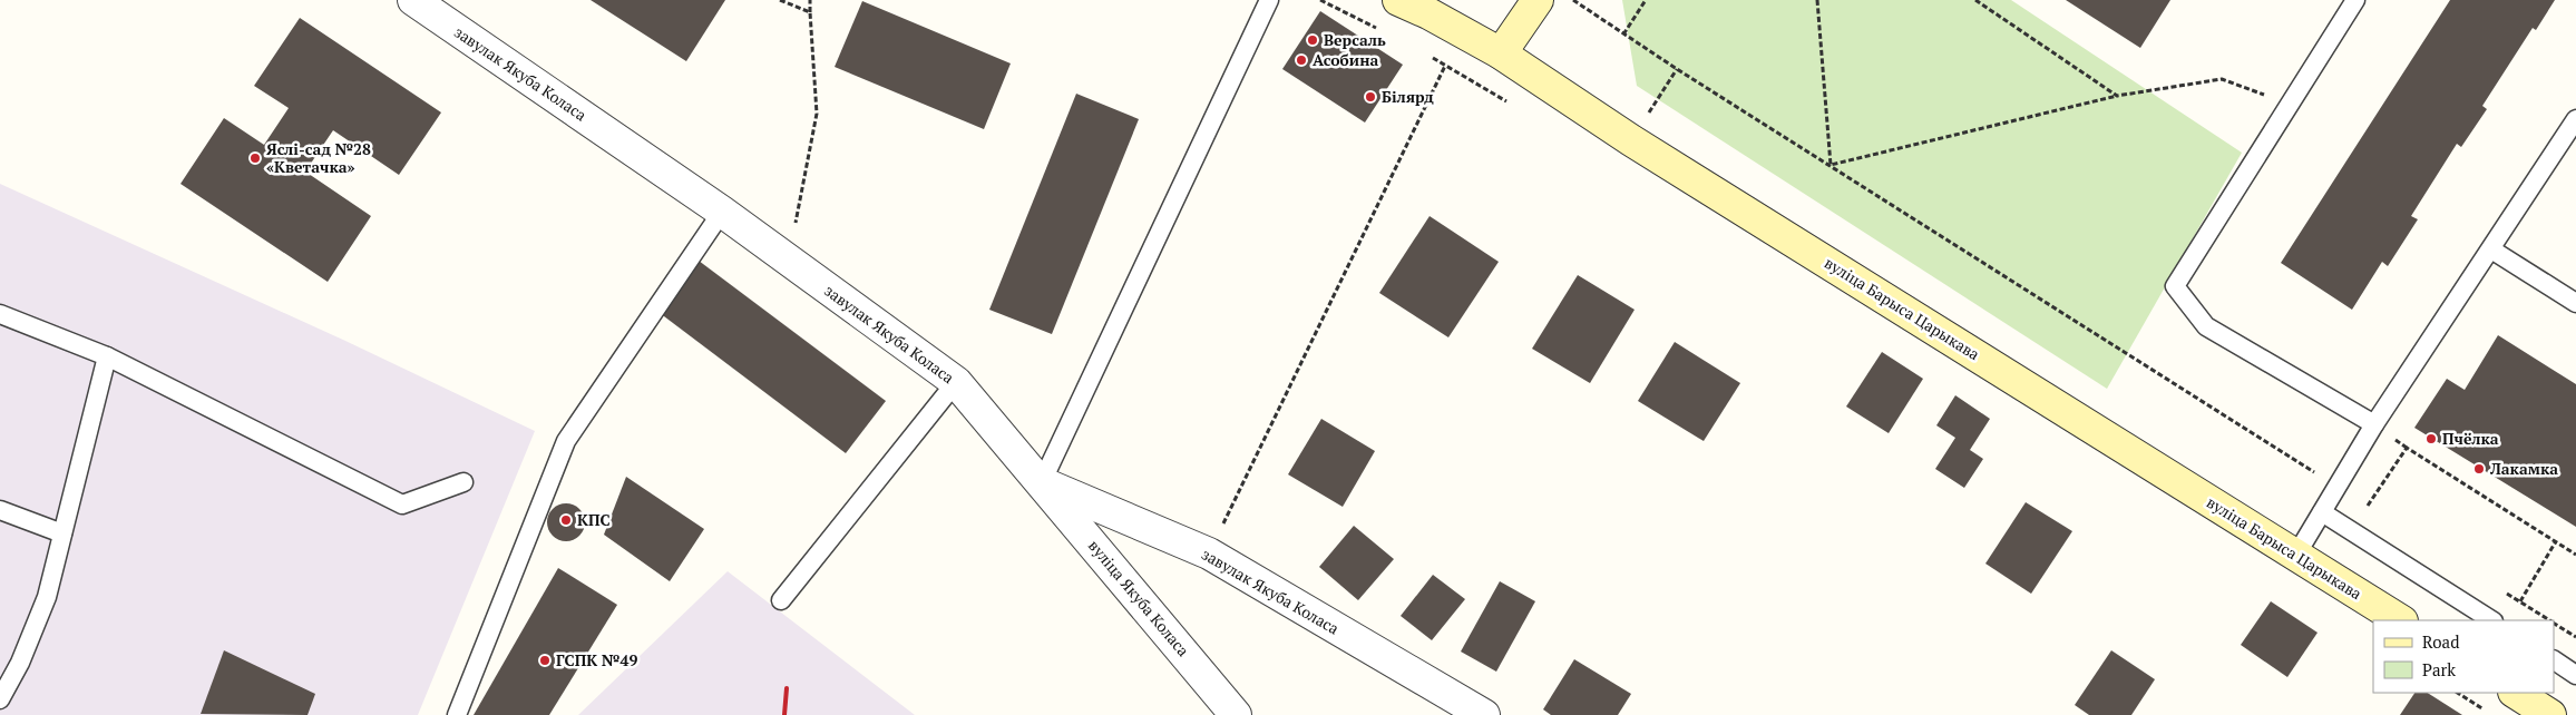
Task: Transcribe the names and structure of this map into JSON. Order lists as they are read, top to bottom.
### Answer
{
  "streets": {
    "main road": ["вуліца Барыса Царыкава"],
    "street": ["завулак Якуба Коласа", "вуліца Якуба Коласа"]
  },
  "crossings": [
    ["завулак Якуба Коласа", "вуліца Якуба Коласа"]
  ],
  "places": [
    "Версаль",
    "Асобина",
    "Білярд",
    "Яслі-сад №28 «Кветачка»",
    "Пчёлка",
    "Лакамка",
    "КПС",
    "ГСПК №49"
  ],
  "legend": ["Road", "Park"]
}
